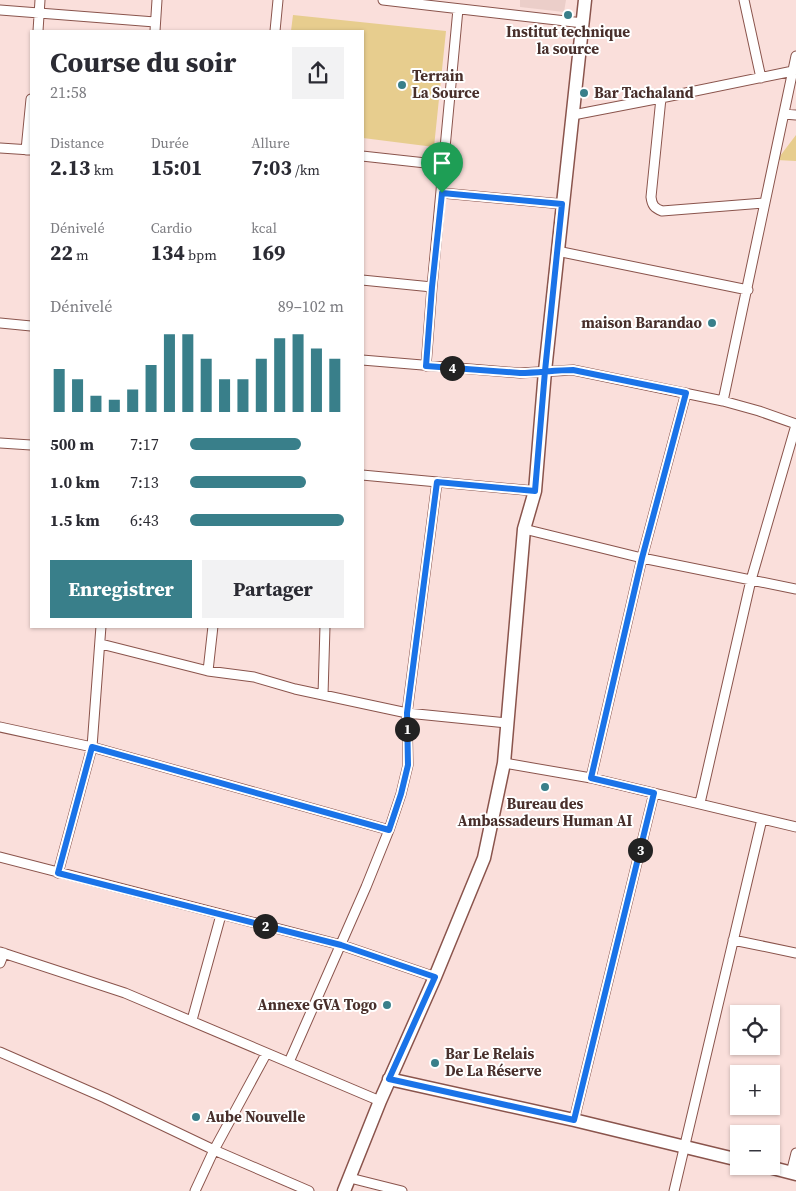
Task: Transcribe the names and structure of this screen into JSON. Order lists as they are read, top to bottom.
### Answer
{
  "places": [
    "Institut technique la source",
    "Terrain La Source",
    "Bar Tachaland",
    "maison Barandao",
    "Bureau des Ambassadeurs Human AI",
    "Annexe GVA Togo",
    "Bar Le Relais De La Réserve",
    "Aube Nouvelle"
  ],
  "page": {
    "heading": ["Course du soir", "21:58"],
    "stats": [
      ["Distance", "2.13 km"],
      ["Durée", "15:01"],
      ["Allure", "7:03 /km"],
      ["Dénivelé", "22 m"],
      ["Cardio", "134 bpm"],
      ["kcal", "169"]
    ],
    "chart": ["Dénivelé", "89–102 m"],
    "pins": [
      "4",
      "1",
      "3",
      "2"
    ],
    "list": [
      {
        "name": "500 m",
        "note": "7:17"
      },
      {
        "name": "1.0 km",
        "note": "7:13"
      },
      {
        "name": "1.5 km",
        "note": "6:43"
      }
    ],
    "buttons": ["Enregistrer", "Partager"],
    "map_buttons": ["+", "−"]
  }
}
